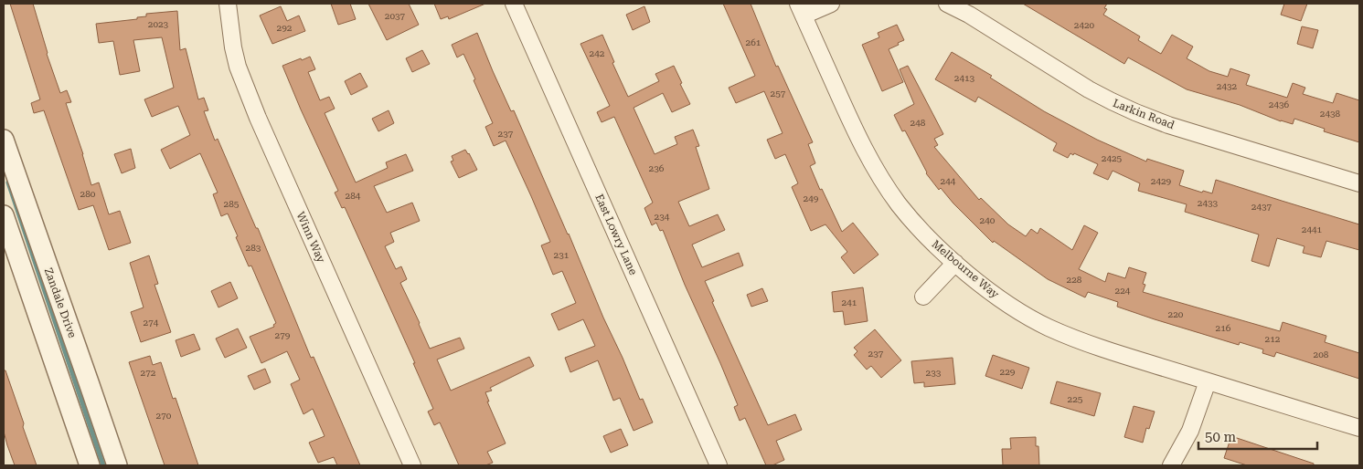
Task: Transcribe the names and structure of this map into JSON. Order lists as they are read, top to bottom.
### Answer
{
  "streets": {
    "street": [
      "Larkin Road",
      "East Lowry Lane",
      "Winn Way",
      "Melbourne Way",
      "Zandale Drive"
    ]
  },
  "house_numbers": [
    "2037",
    "2023",
    "2420",
    "292",
    "261",
    "242",
    "2413",
    "2432",
    "257",
    "2436",
    "2438",
    "248",
    "237",
    "2425",
    "236",
    "244",
    "2429",
    "280",
    "284",
    "249",
    "2433",
    "285",
    "2437",
    "234",
    "240",
    "2441",
    "283",
    "231",
    "228",
    "224",
    "241",
    "220",
    "274",
    "216",
    "279",
    "212",
    "237",
    "208",
    "229",
    "272",
    "233",
    "225",
    "270"
  ],
  "scale_bar": "50 m"
}
